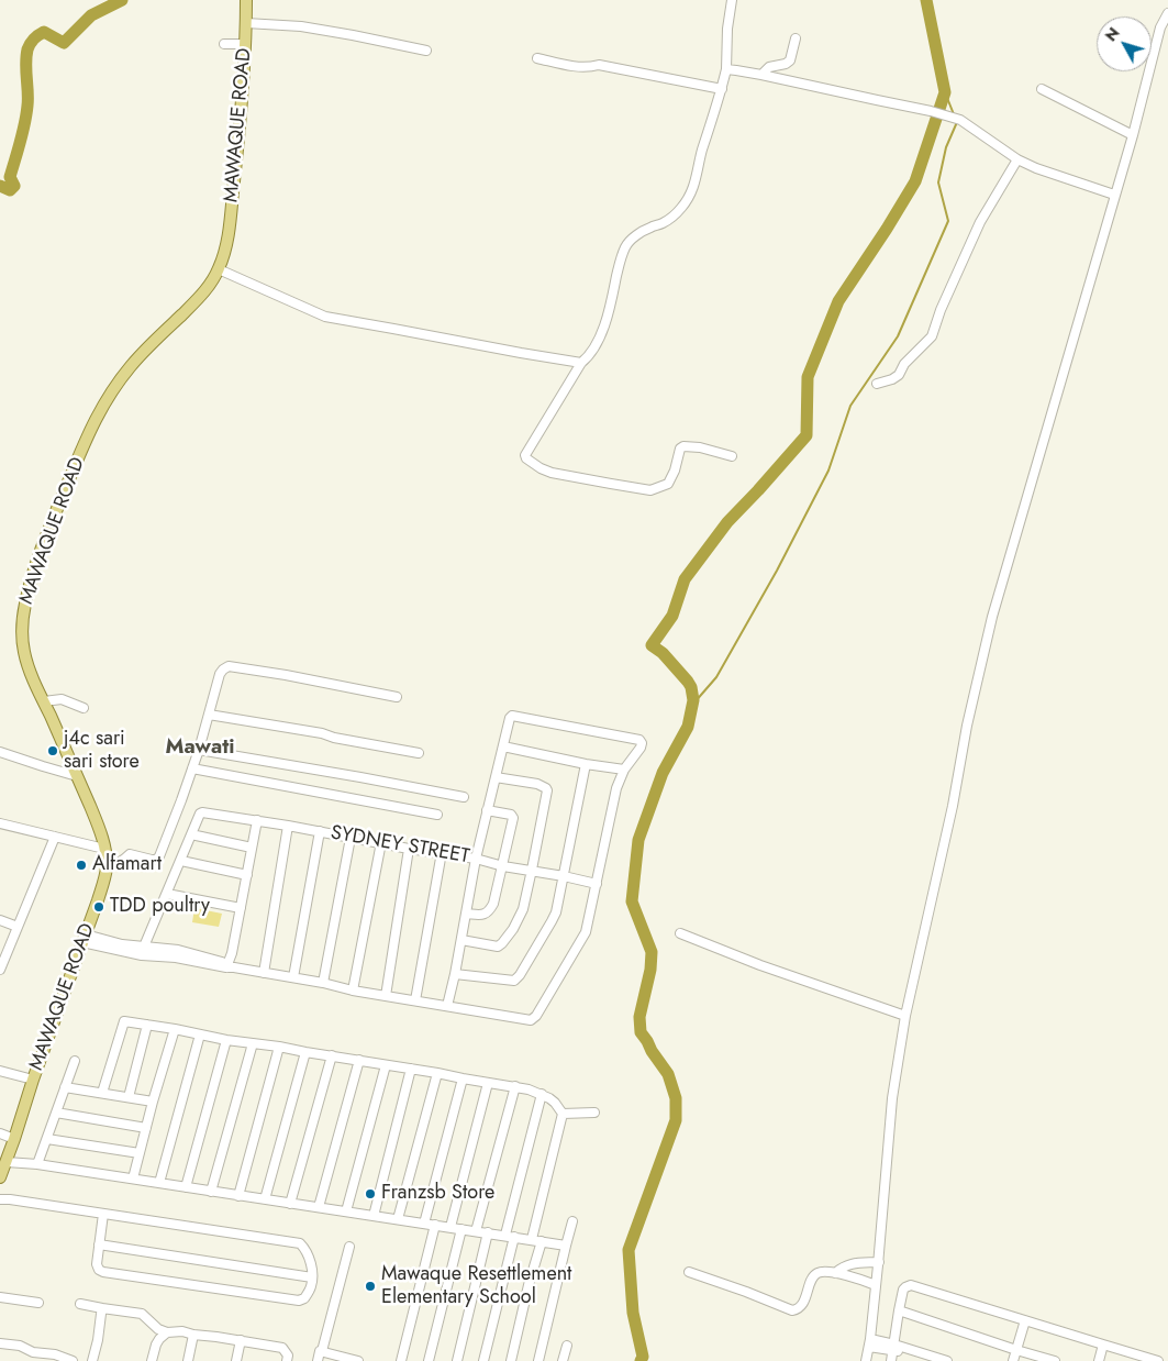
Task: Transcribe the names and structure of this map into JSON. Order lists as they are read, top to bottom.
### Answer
{
  "streets": {
    "main road": ["MAWAQUE ROAD"],
    "street": ["SYDNEY STREET"]
  },
  "districts": ["Mawati"],
  "places": [
    "j4c sari sari store",
    "Alfamart",
    "TDD poultry",
    "Franzsb Store",
    "Mawaque Resettlement Elementary School"
  ],
  "north": "top left"
}
